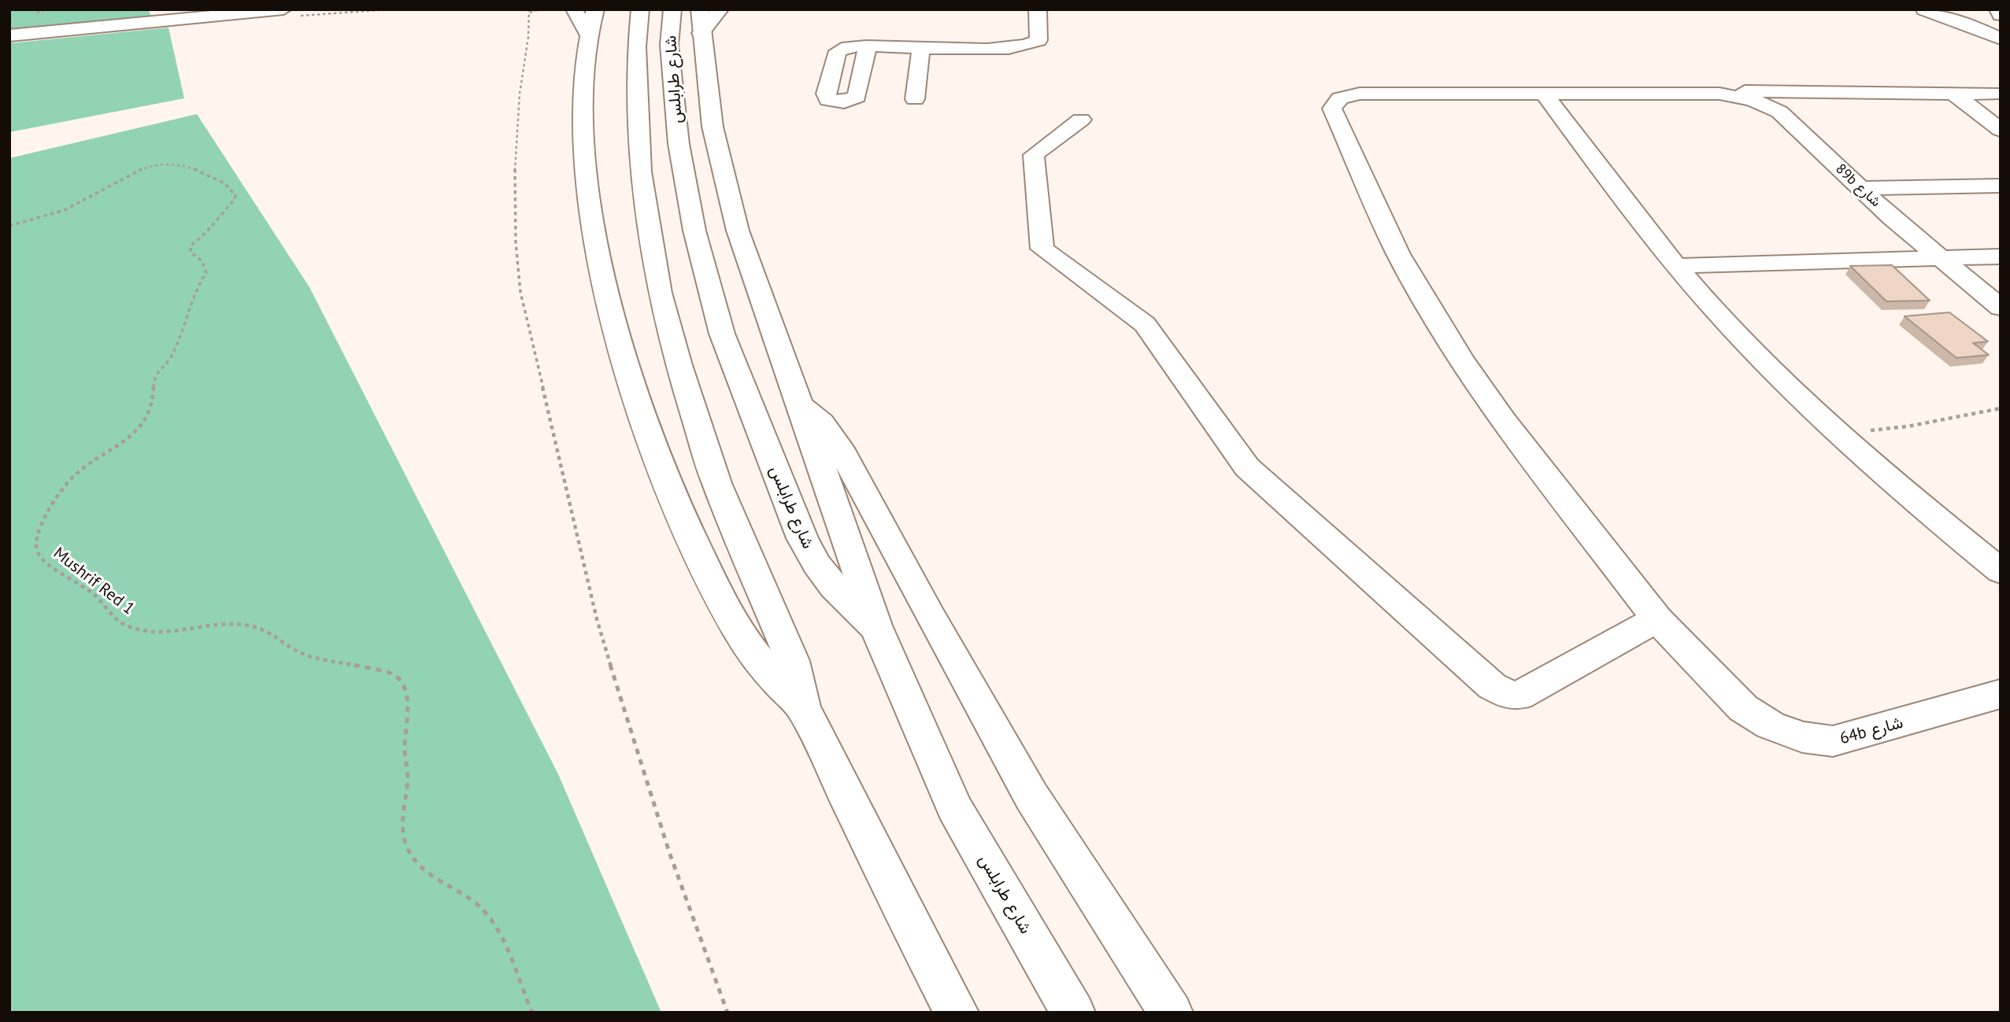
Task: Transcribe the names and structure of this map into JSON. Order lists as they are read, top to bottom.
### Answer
{
  "streets": {
    "main road": ["شارع طرابلس", "89b شارع", "64b شارع"],
    "path": ["Mushrif Red 1"]
  },
  "crossings": [
    ["89b شارع", "64b شارع"]
  ]
}
